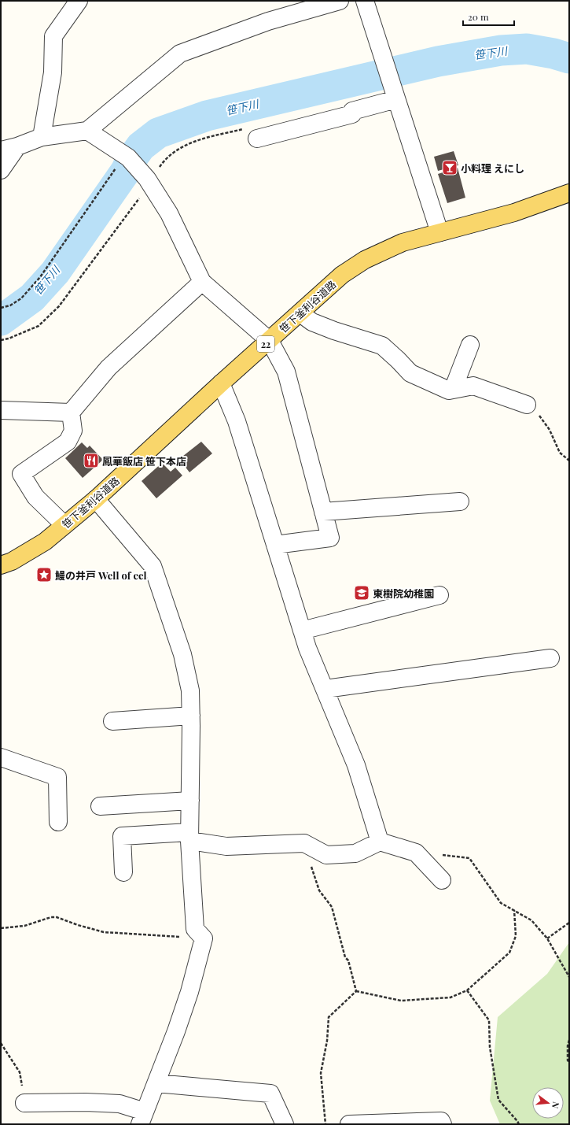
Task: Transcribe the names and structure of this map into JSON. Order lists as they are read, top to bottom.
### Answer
{
  "streets": {
    "main road": ["笹下釜利谷道路", "22"]
  },
  "water": ["笹下川"],
  "places": {
    "bar": ["小料理 えにし"],
    "restaurant": ["鳳華飯店 笹下本店"],
    "place": ["鰻の井戸 Well of eel"],
    "school or university": ["東樹院幼稚園"]
  },
  "scale_bar": "20 m",
  "north": "right"
}
